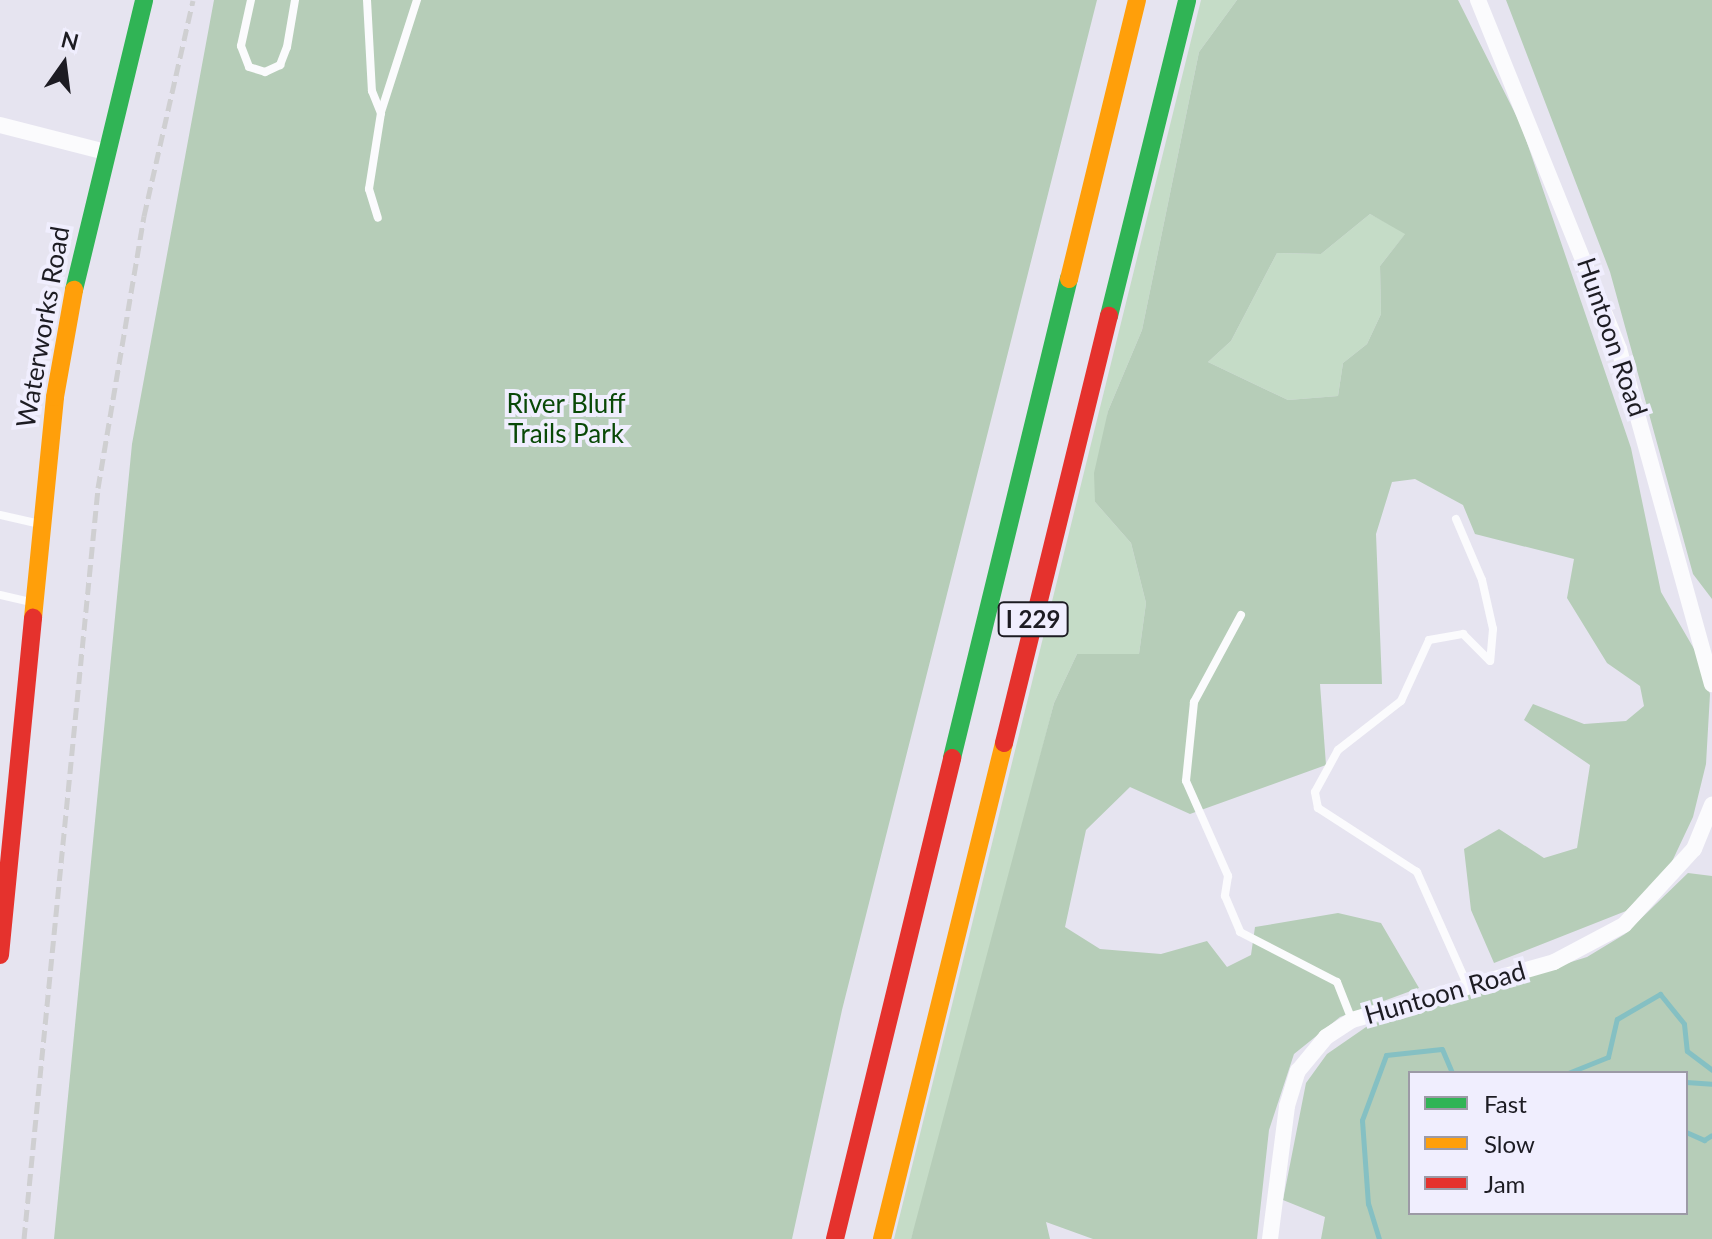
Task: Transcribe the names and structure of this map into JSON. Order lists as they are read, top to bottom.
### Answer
{
  "streets": {
    "main road": ["Waterworks Road", "I 229"],
    "street": ["Huntoon Road"]
  },
  "parks": ["River Bluff Trails Park"],
  "legend": ["Fast", "Slow", "Jam"],
  "north": "top"
}
